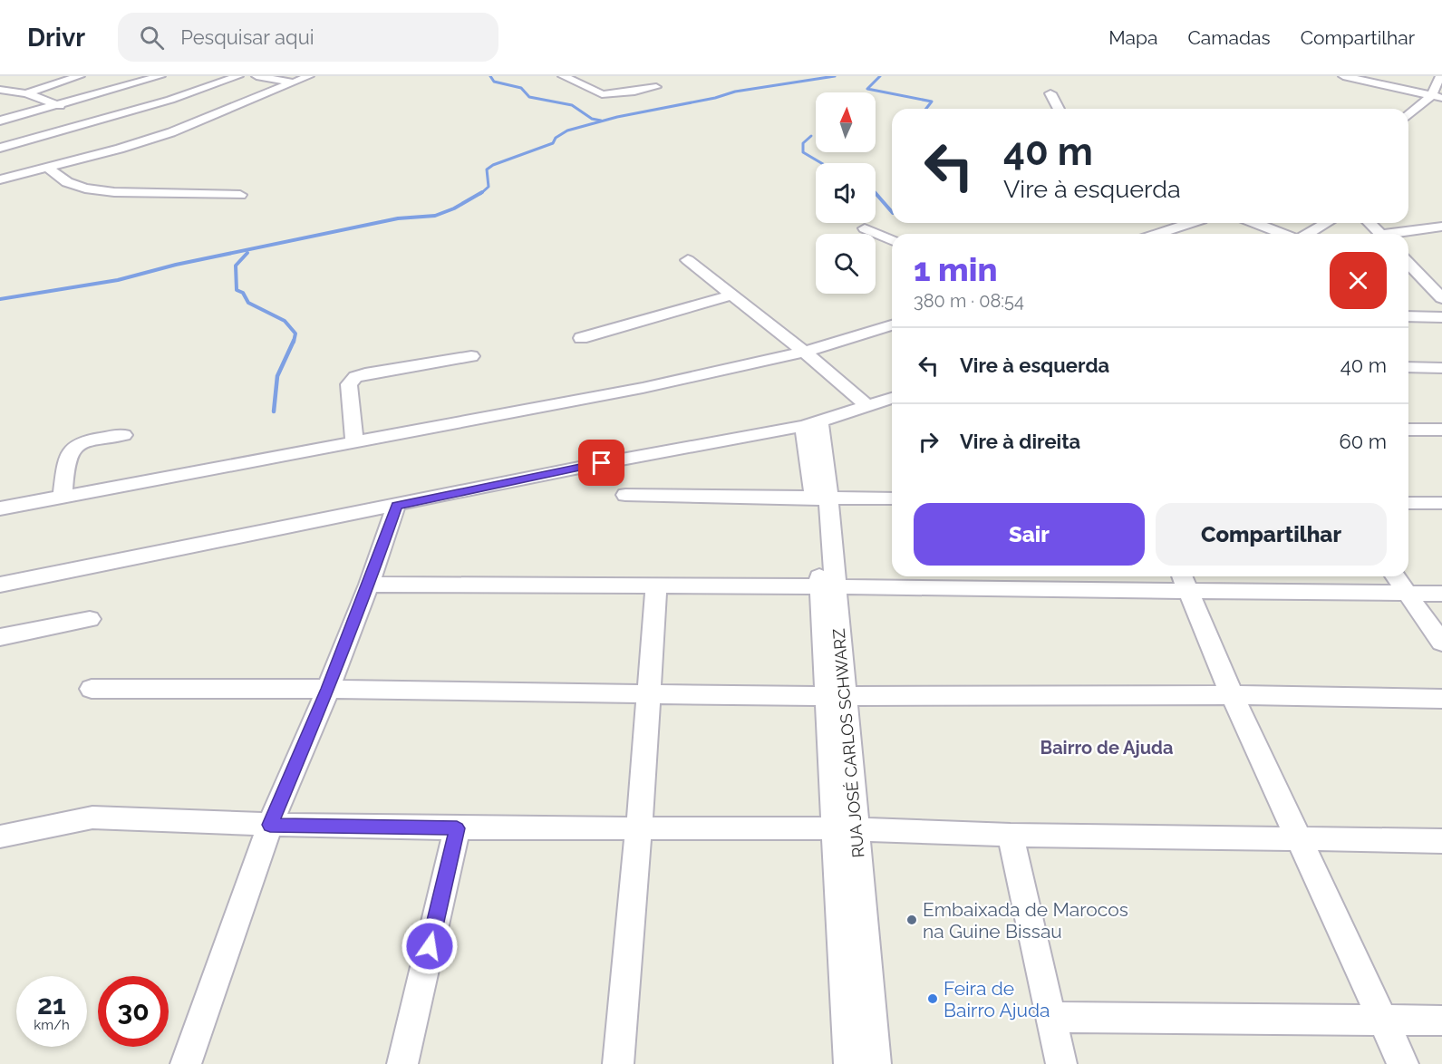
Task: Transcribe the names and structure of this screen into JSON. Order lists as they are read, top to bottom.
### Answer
{
  "streets": {
    "street": ["RUA JOSÉ CARLOS SCHWARZ"]
  },
  "districts": ["Bairro de Ajuda"],
  "places": ["Embaixada de Marocos na Guine Bissau", "Feira de Bairro Ajuda"],
  "north": "top",
  "page": {
    "header": "Drivr",
    "search": "Pesquisar aqui",
    "nav": ["Mapa", "Camadas", "Compartilhar"],
    "turn": ["40 m", "Vire à esquerda"],
    "heading": ["1 min", "380 m · 08:54"],
    "list": [
      {
        "name": "Vire à esquerda",
        "value": "40 m"
      },
      {
        "name": "Vire à direita",
        "value": "60 m"
      }
    ],
    "buttons": ["Sair", "Compartilhar"],
    "speed": "21 km/h",
    "limit": "30"
  }
}
